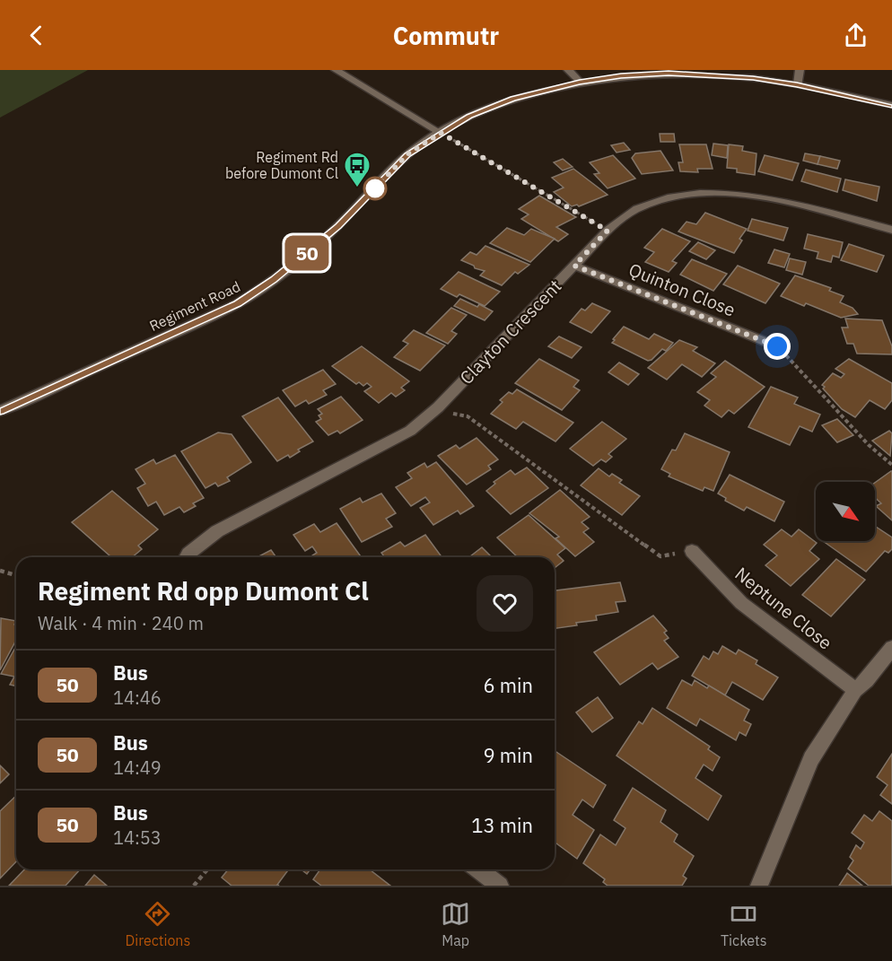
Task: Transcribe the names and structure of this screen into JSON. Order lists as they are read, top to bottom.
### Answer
{
  "streets": {
    "street": [
      "Quinton Close",
      "Regiment Road",
      "Clayton Crescent",
      "Neptune Close"
    ]
  },
  "crossings": [
    ["Quinton Close", "Clayton Crescent"]
  ],
  "places": {
    "bus stop": ["Regiment Rd before Dumont Cl"]
  },
  "lines": ["bus line 50"],
  "north": "bottom right",
  "page": {
    "header": "Commutr",
    "on_map": "50",
    "heading": ["Regiment Rd opp Dumont Cl", "Walk · 4 min · 240 m"],
    "list": [
      {
        "mark": "50",
        "name": "Bus",
        "note": "14:46",
        "value": "6 min"
      },
      {
        "mark": "50",
        "name": "Bus",
        "note": "14:49",
        "value": "9 min"
      },
      {
        "mark": "50",
        "name": "Bus",
        "note": "14:53",
        "value": "13 min"
      }
    ],
    "tabs": ["Directions", "Map", "Tickets"]
  }
}
